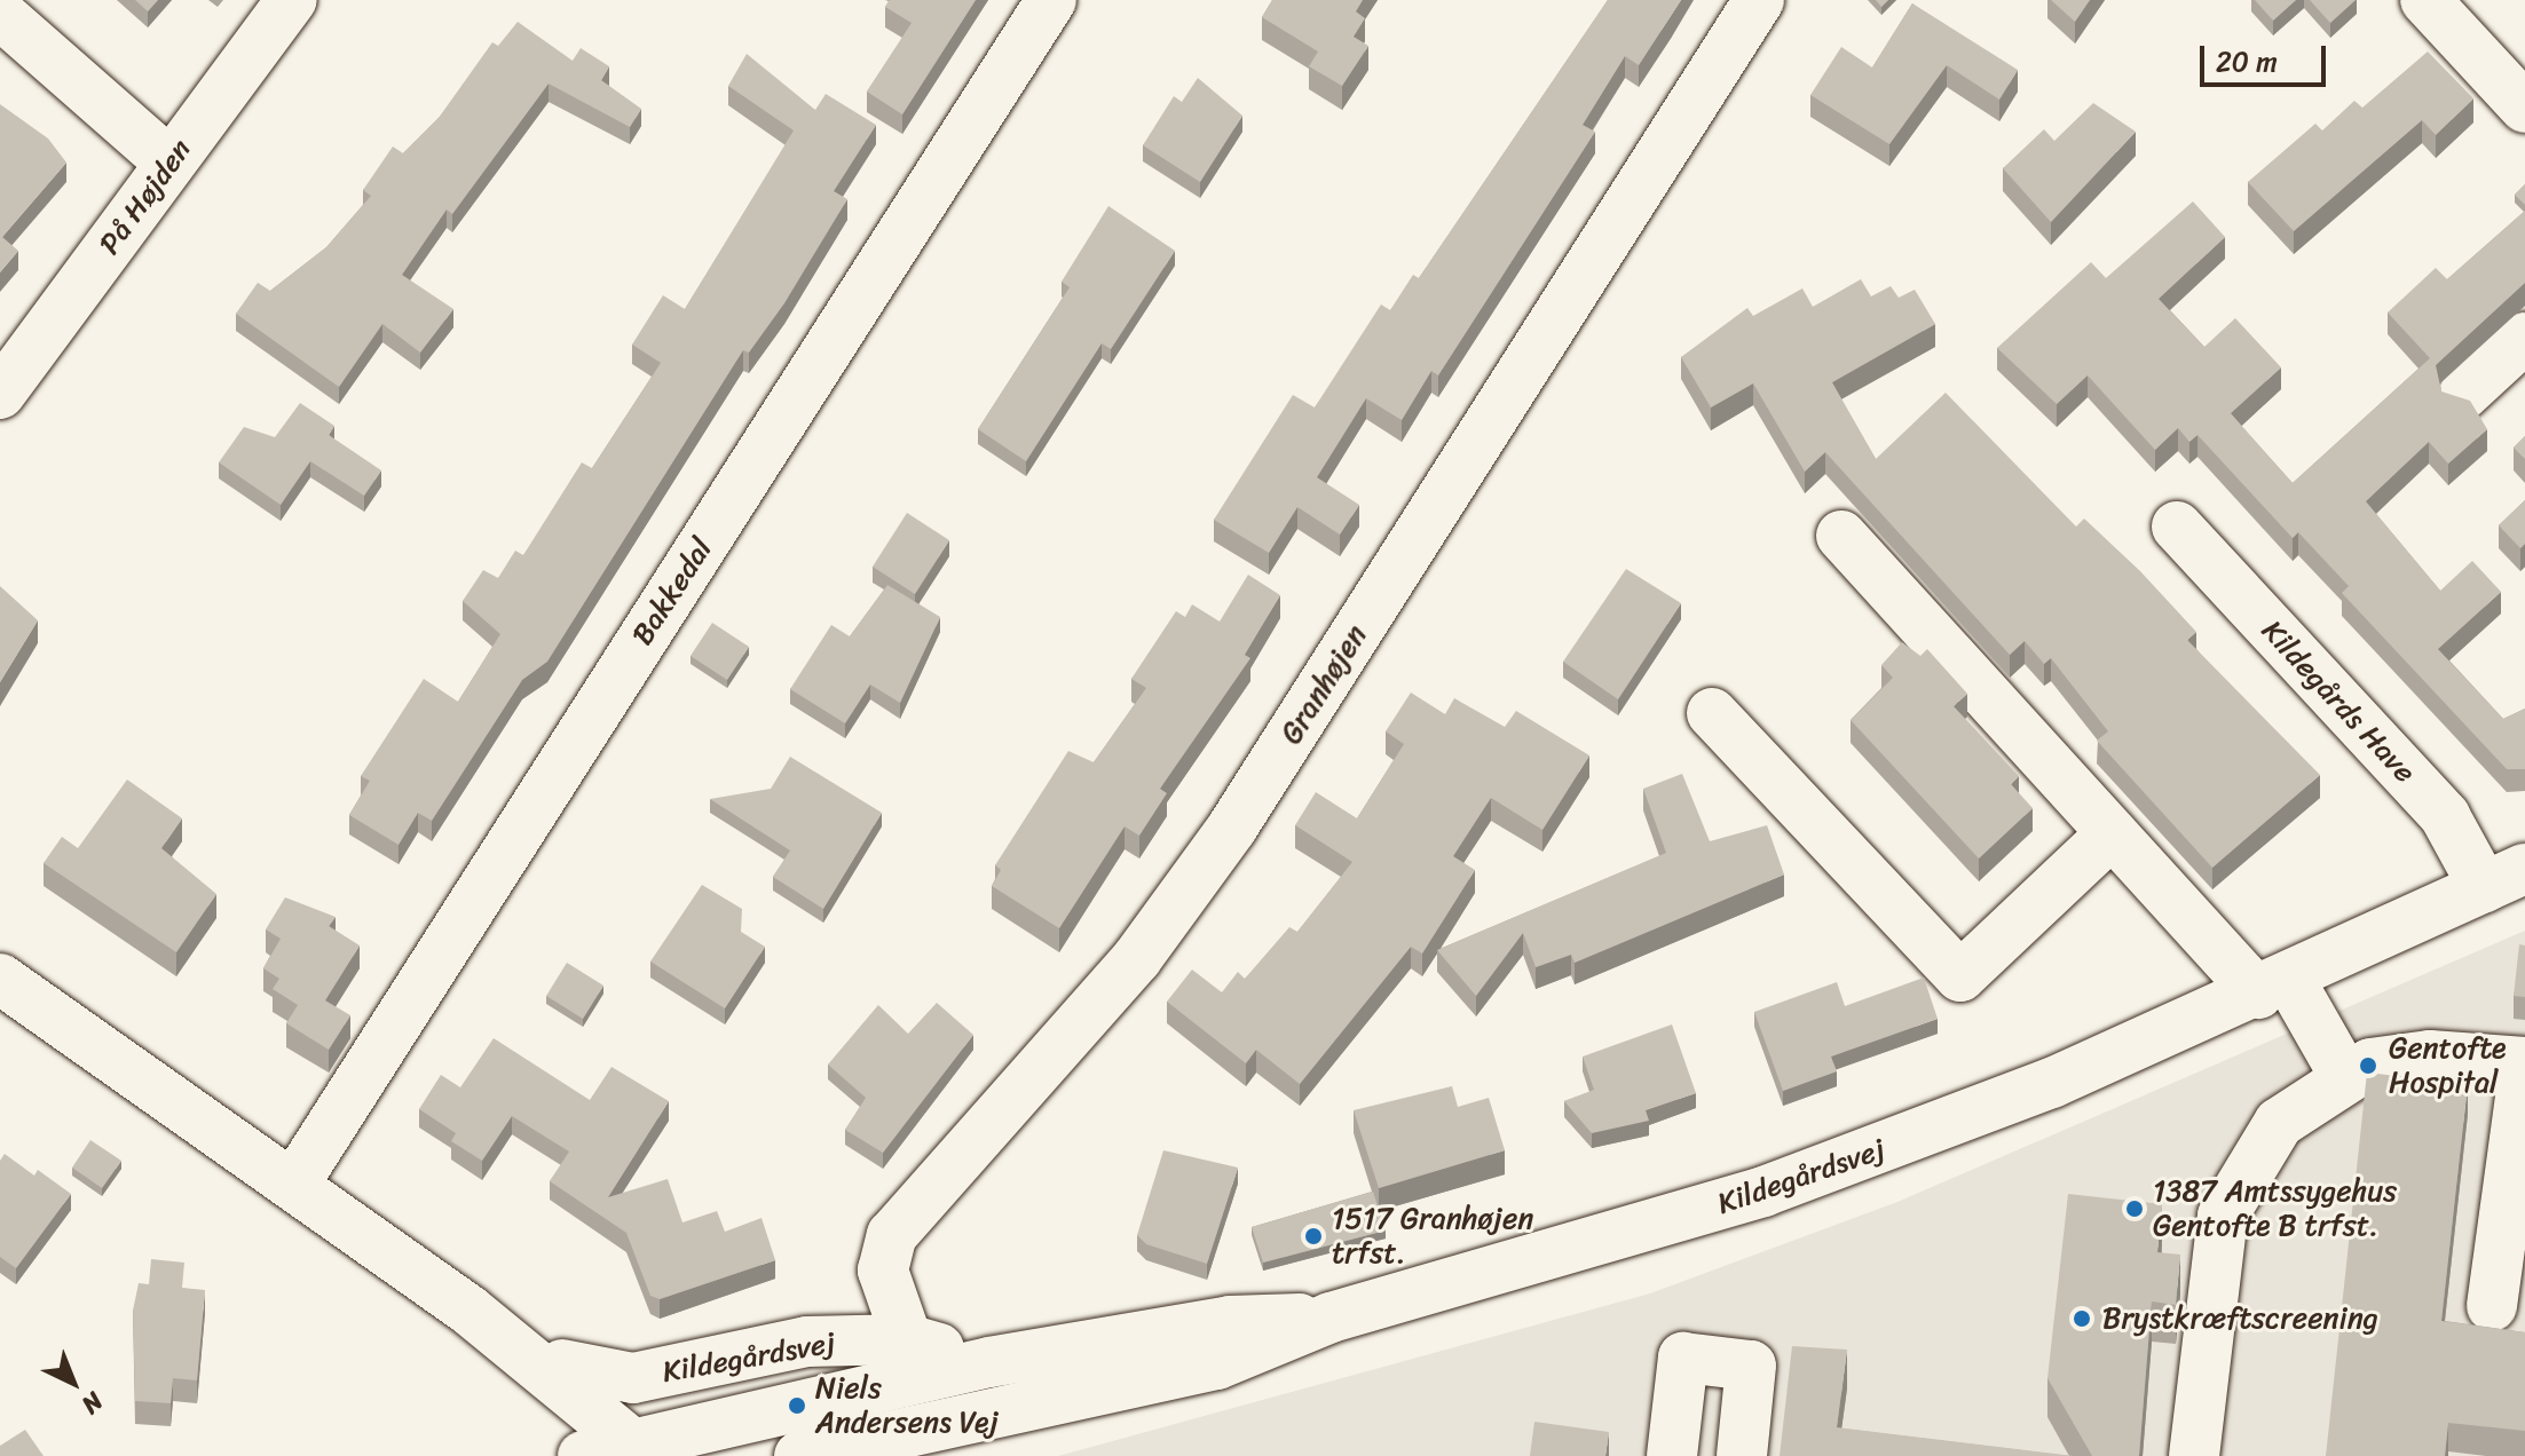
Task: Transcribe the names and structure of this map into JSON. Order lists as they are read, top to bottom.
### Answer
{
  "streets": {
    "street": [
      "På Højden",
      "Bakkedal",
      "Granhøjen",
      "Kildegårds Have",
      "Kildegårdsvej"
    ]
  },
  "crossings": [
    ["Granhøjen", "Kildegårdsvej"],
    ["Kildegårds Have", "Kildegårdsvej"]
  ],
  "places": [
    "Gentofte Hospital",
    "1387 Amtssygehus Gentofte B trfst.",
    "1517 Granhøjen trfst.",
    "Brystkræftscreening",
    "Niels Andersens Vej"
  ],
  "scale_bar": "20 m",
  "north": "bottom right"
}
